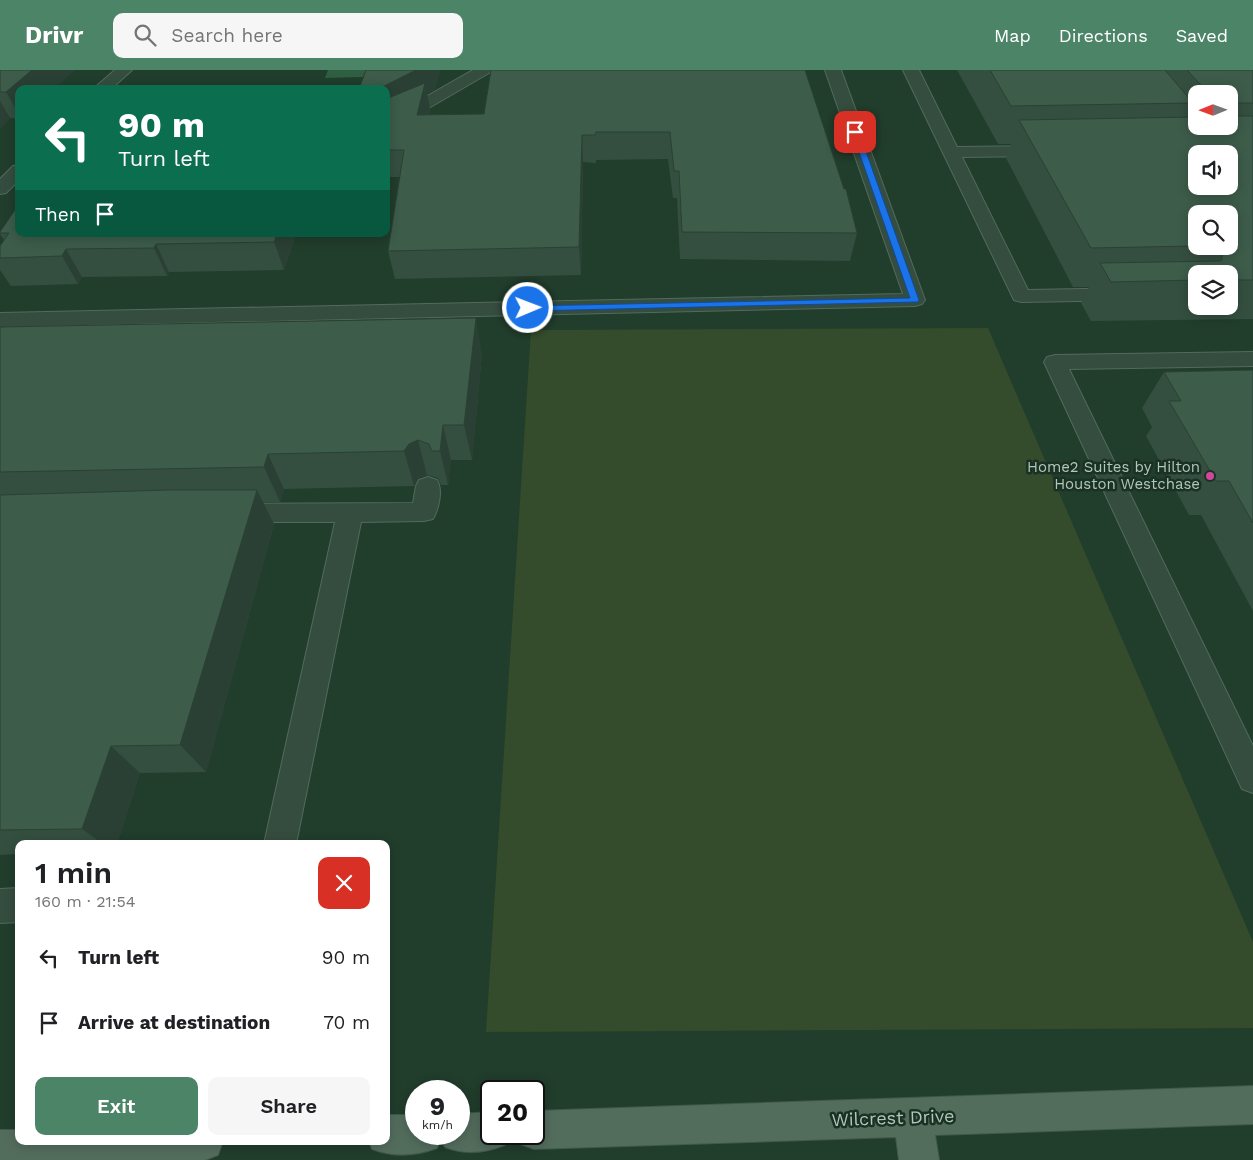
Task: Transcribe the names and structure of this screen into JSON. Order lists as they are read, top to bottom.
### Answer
{
  "streets": {
    "main road": ["Wilcrest Drive"]
  },
  "places": ["Home2 Suites by Hilton Houston Westchase"],
  "north": "left",
  "page": {
    "header": "Drivr",
    "search": "Search here",
    "nav": ["Map", "Directions", "Saved"],
    "turn": ["90 m", "Turn left"],
    "then": "Then",
    "heading": ["1 min", "160 m · 21:54"],
    "list": [
      {
        "name": "Turn left",
        "value": "90 m"
      },
      {
        "name": "Arrive at destination",
        "value": "70 m"
      }
    ],
    "buttons": ["Exit", "Share"],
    "speed": "9 km/h",
    "limit": "20"
  }
}
